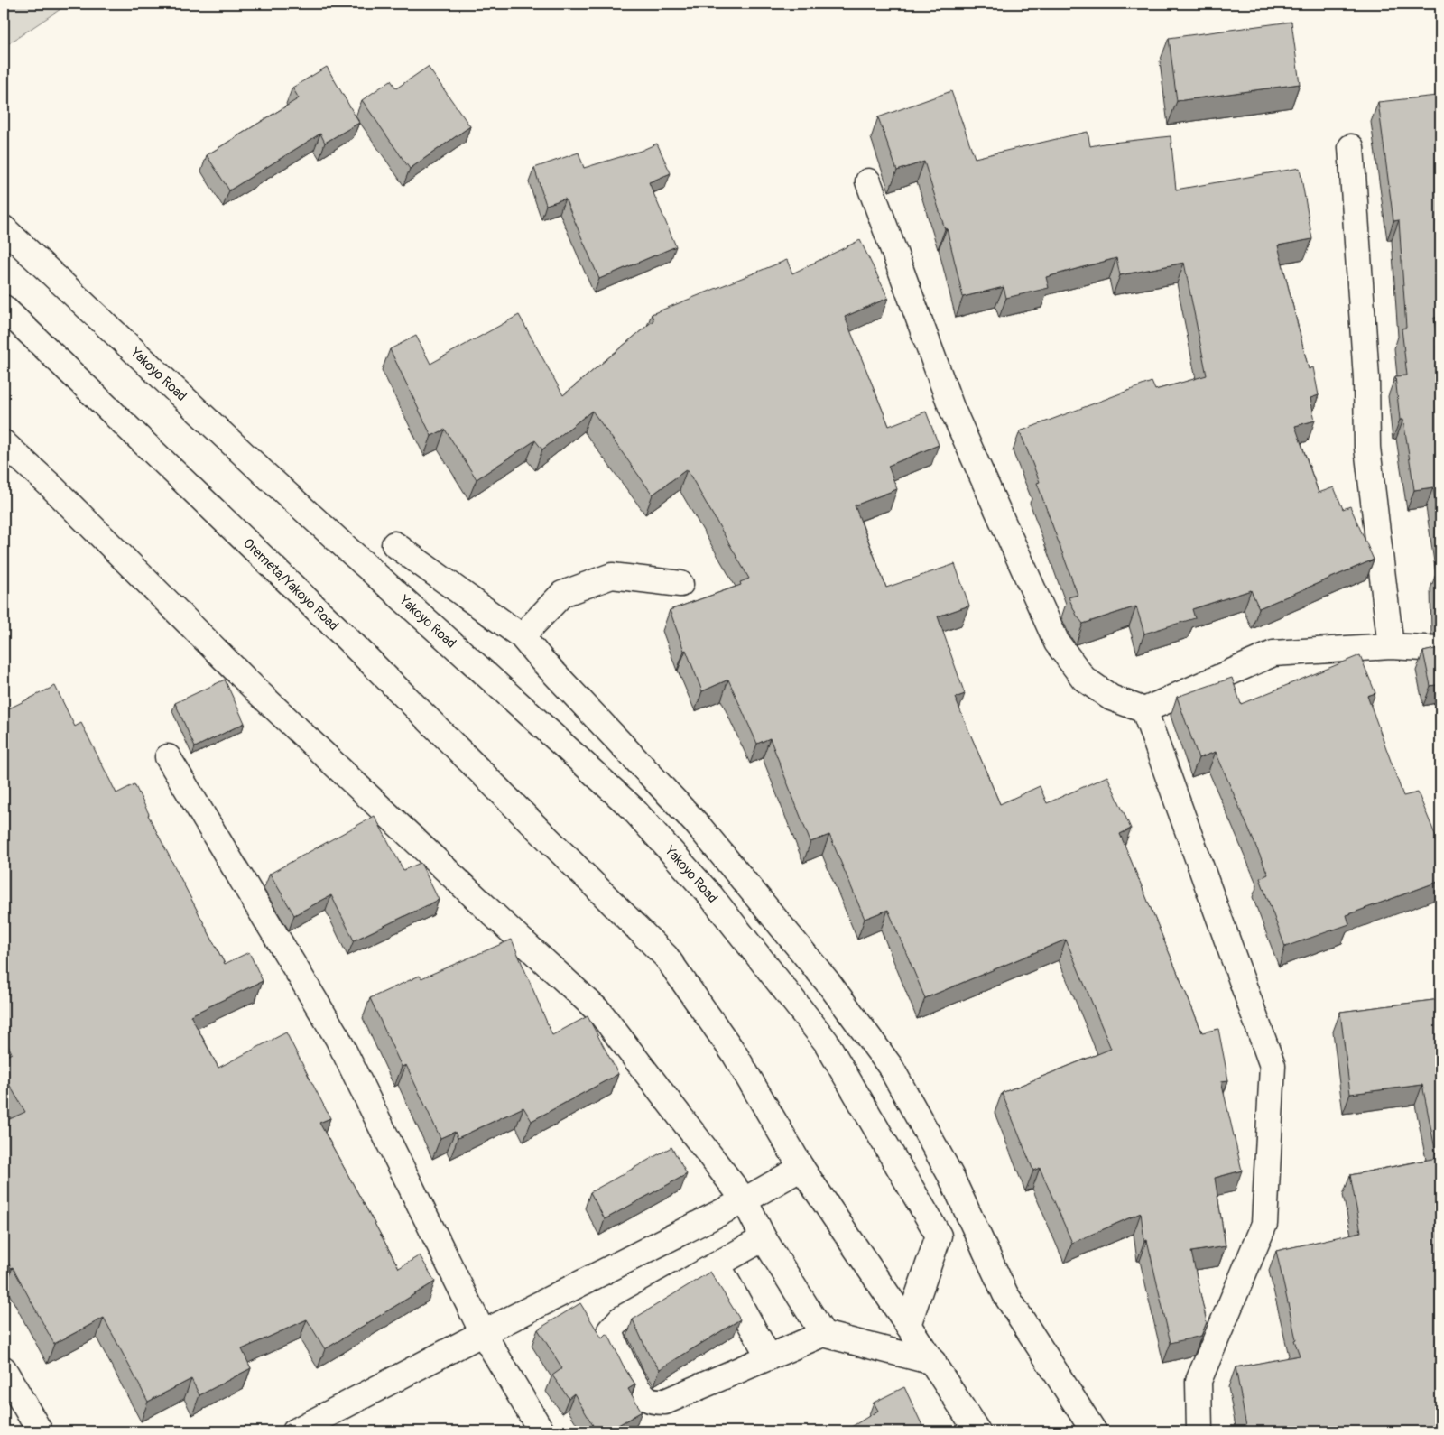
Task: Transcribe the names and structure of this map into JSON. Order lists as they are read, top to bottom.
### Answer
{
  "streets": {
    "street": ["Yakoyo Road", "Oremeta/Yakoyo Road"]
  },
  "crossings": [
    ["Yakoyo Road", "Oremeta/Yakoyo Road"]
  ]
}
